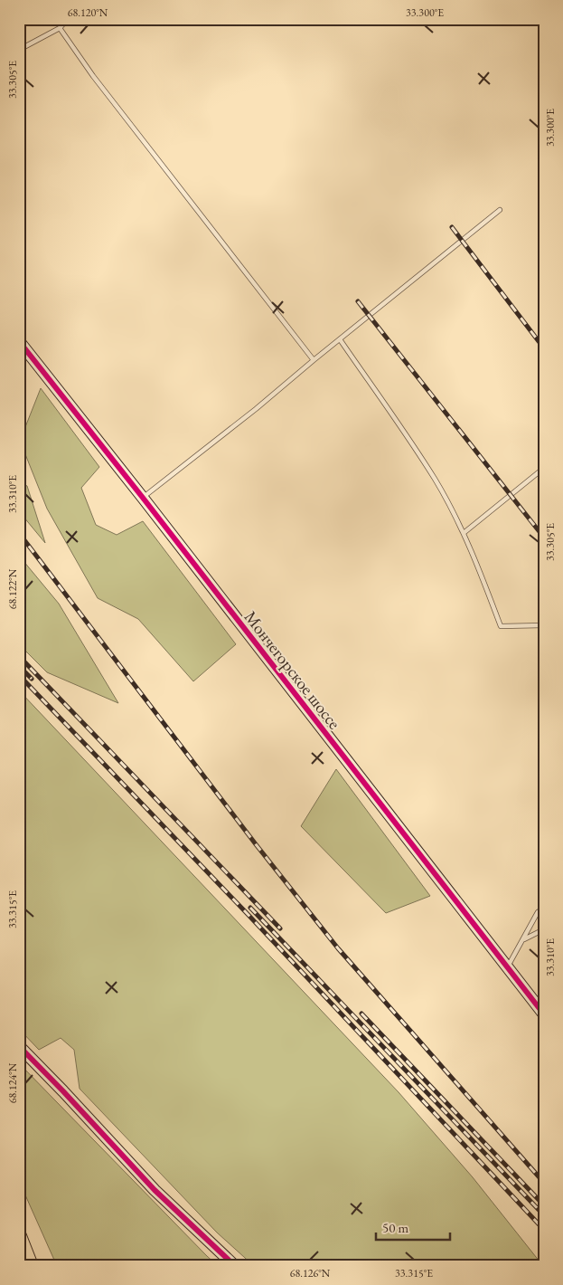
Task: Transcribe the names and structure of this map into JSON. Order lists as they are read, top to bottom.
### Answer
{
  "streets": {
    "street": ["Мончегорское шоссе"]
  },
  "scale_bar": "50 m",
  "coordinates": [
    "68.120°N",
    "33.300°E",
    "33.305°E",
    "33.310°E",
    "68.122°N",
    "33.315°E",
    "68.124°N",
    "68.126°N"
  ]
}
